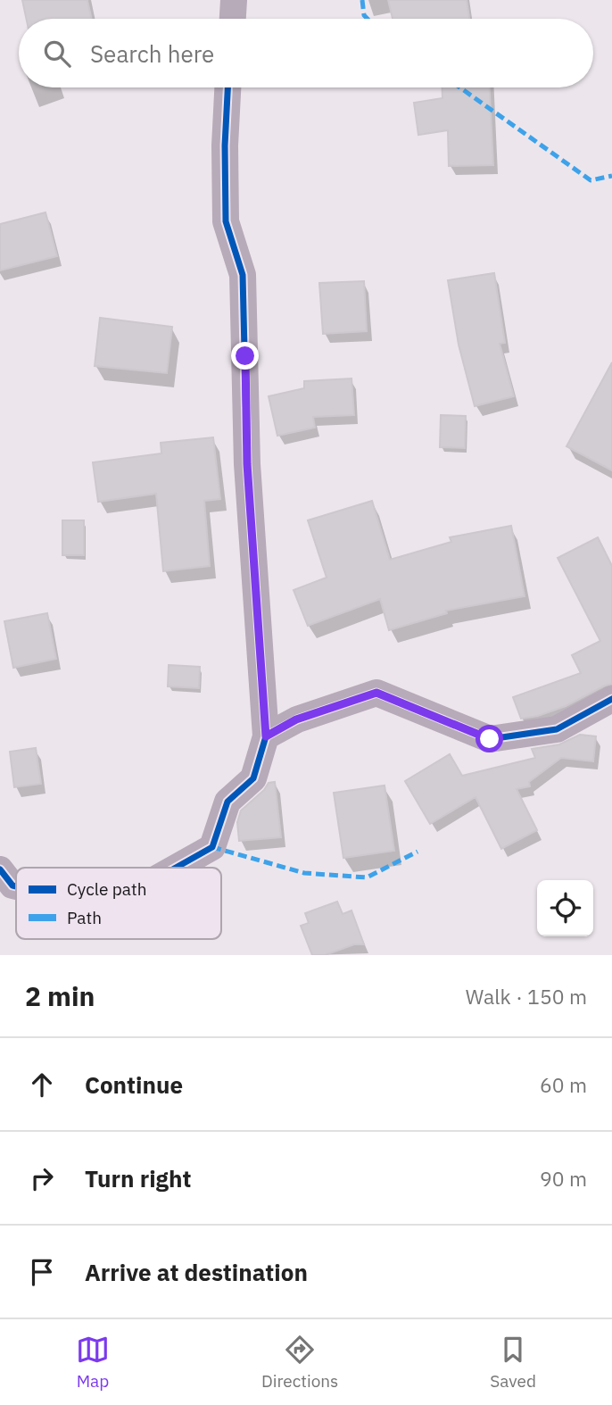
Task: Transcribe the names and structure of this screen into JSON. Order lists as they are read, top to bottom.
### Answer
{
  "legend": ["Cycle path", "Path"],
  "page": {
    "search": "Search here",
    "heading": ["2 min", "Walk · 150 m"],
    "list": [
      ["Continue", "60 m"],
      ["Turn right", "90 m"],
      "Arrive at destination"
    ],
    "nav": ["Map", "Directions", "Saved"]
  }
}
